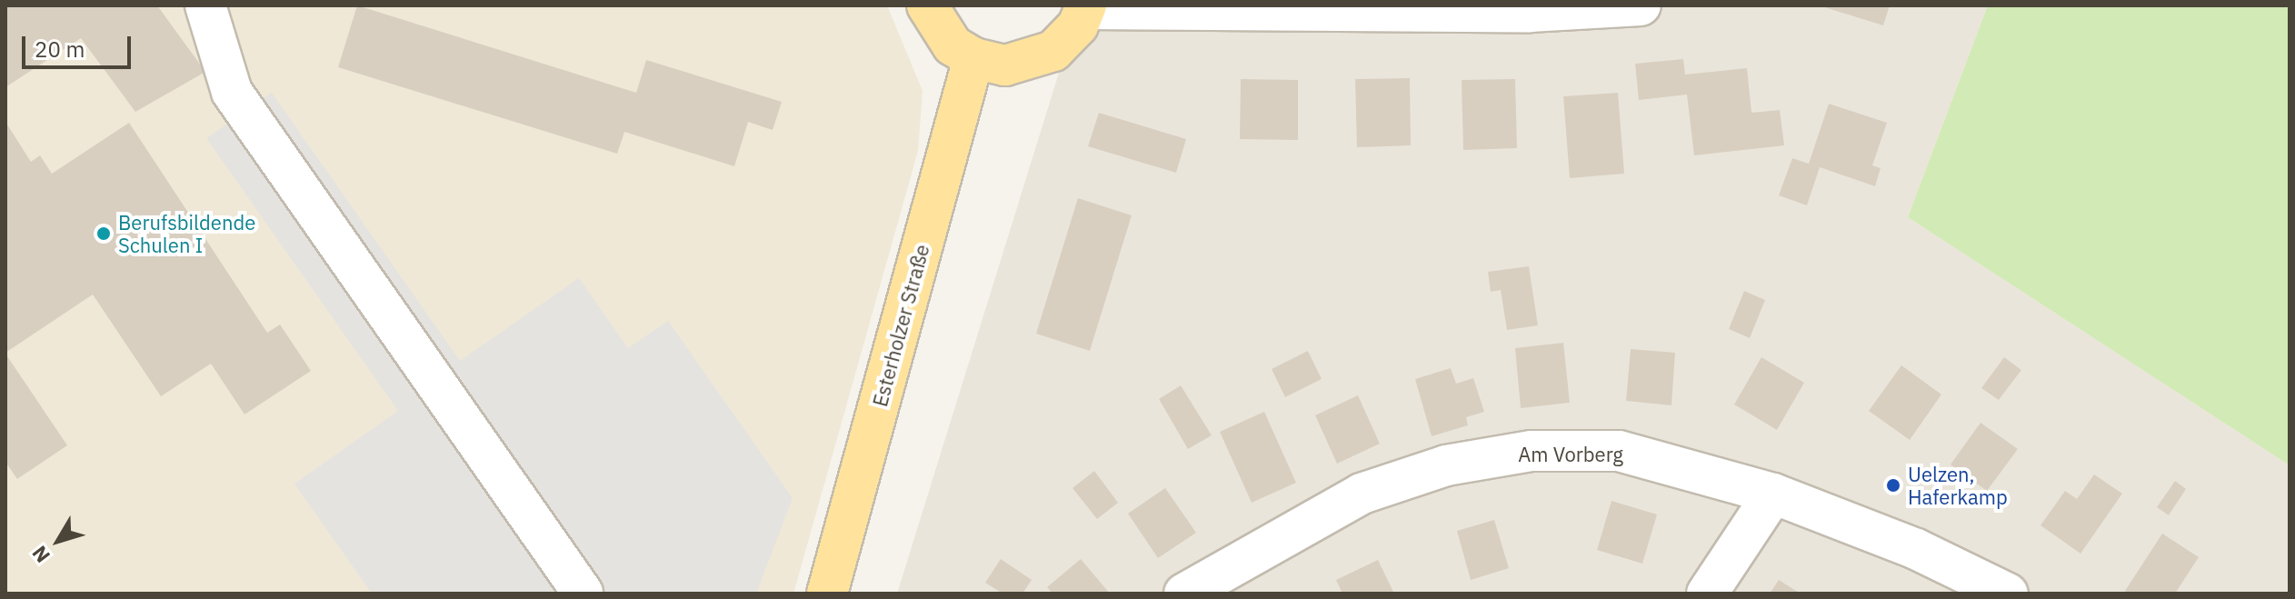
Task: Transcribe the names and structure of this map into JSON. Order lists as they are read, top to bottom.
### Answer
{
  "streets": {
    "main road": ["Esterholzer Straße"],
    "street": ["Am Vorberg"]
  },
  "places": ["Berufsbildende Schulen I", "Uelzen, Haferkamp"],
  "scale_bar": "20 m",
  "north": "bottom left"
}
